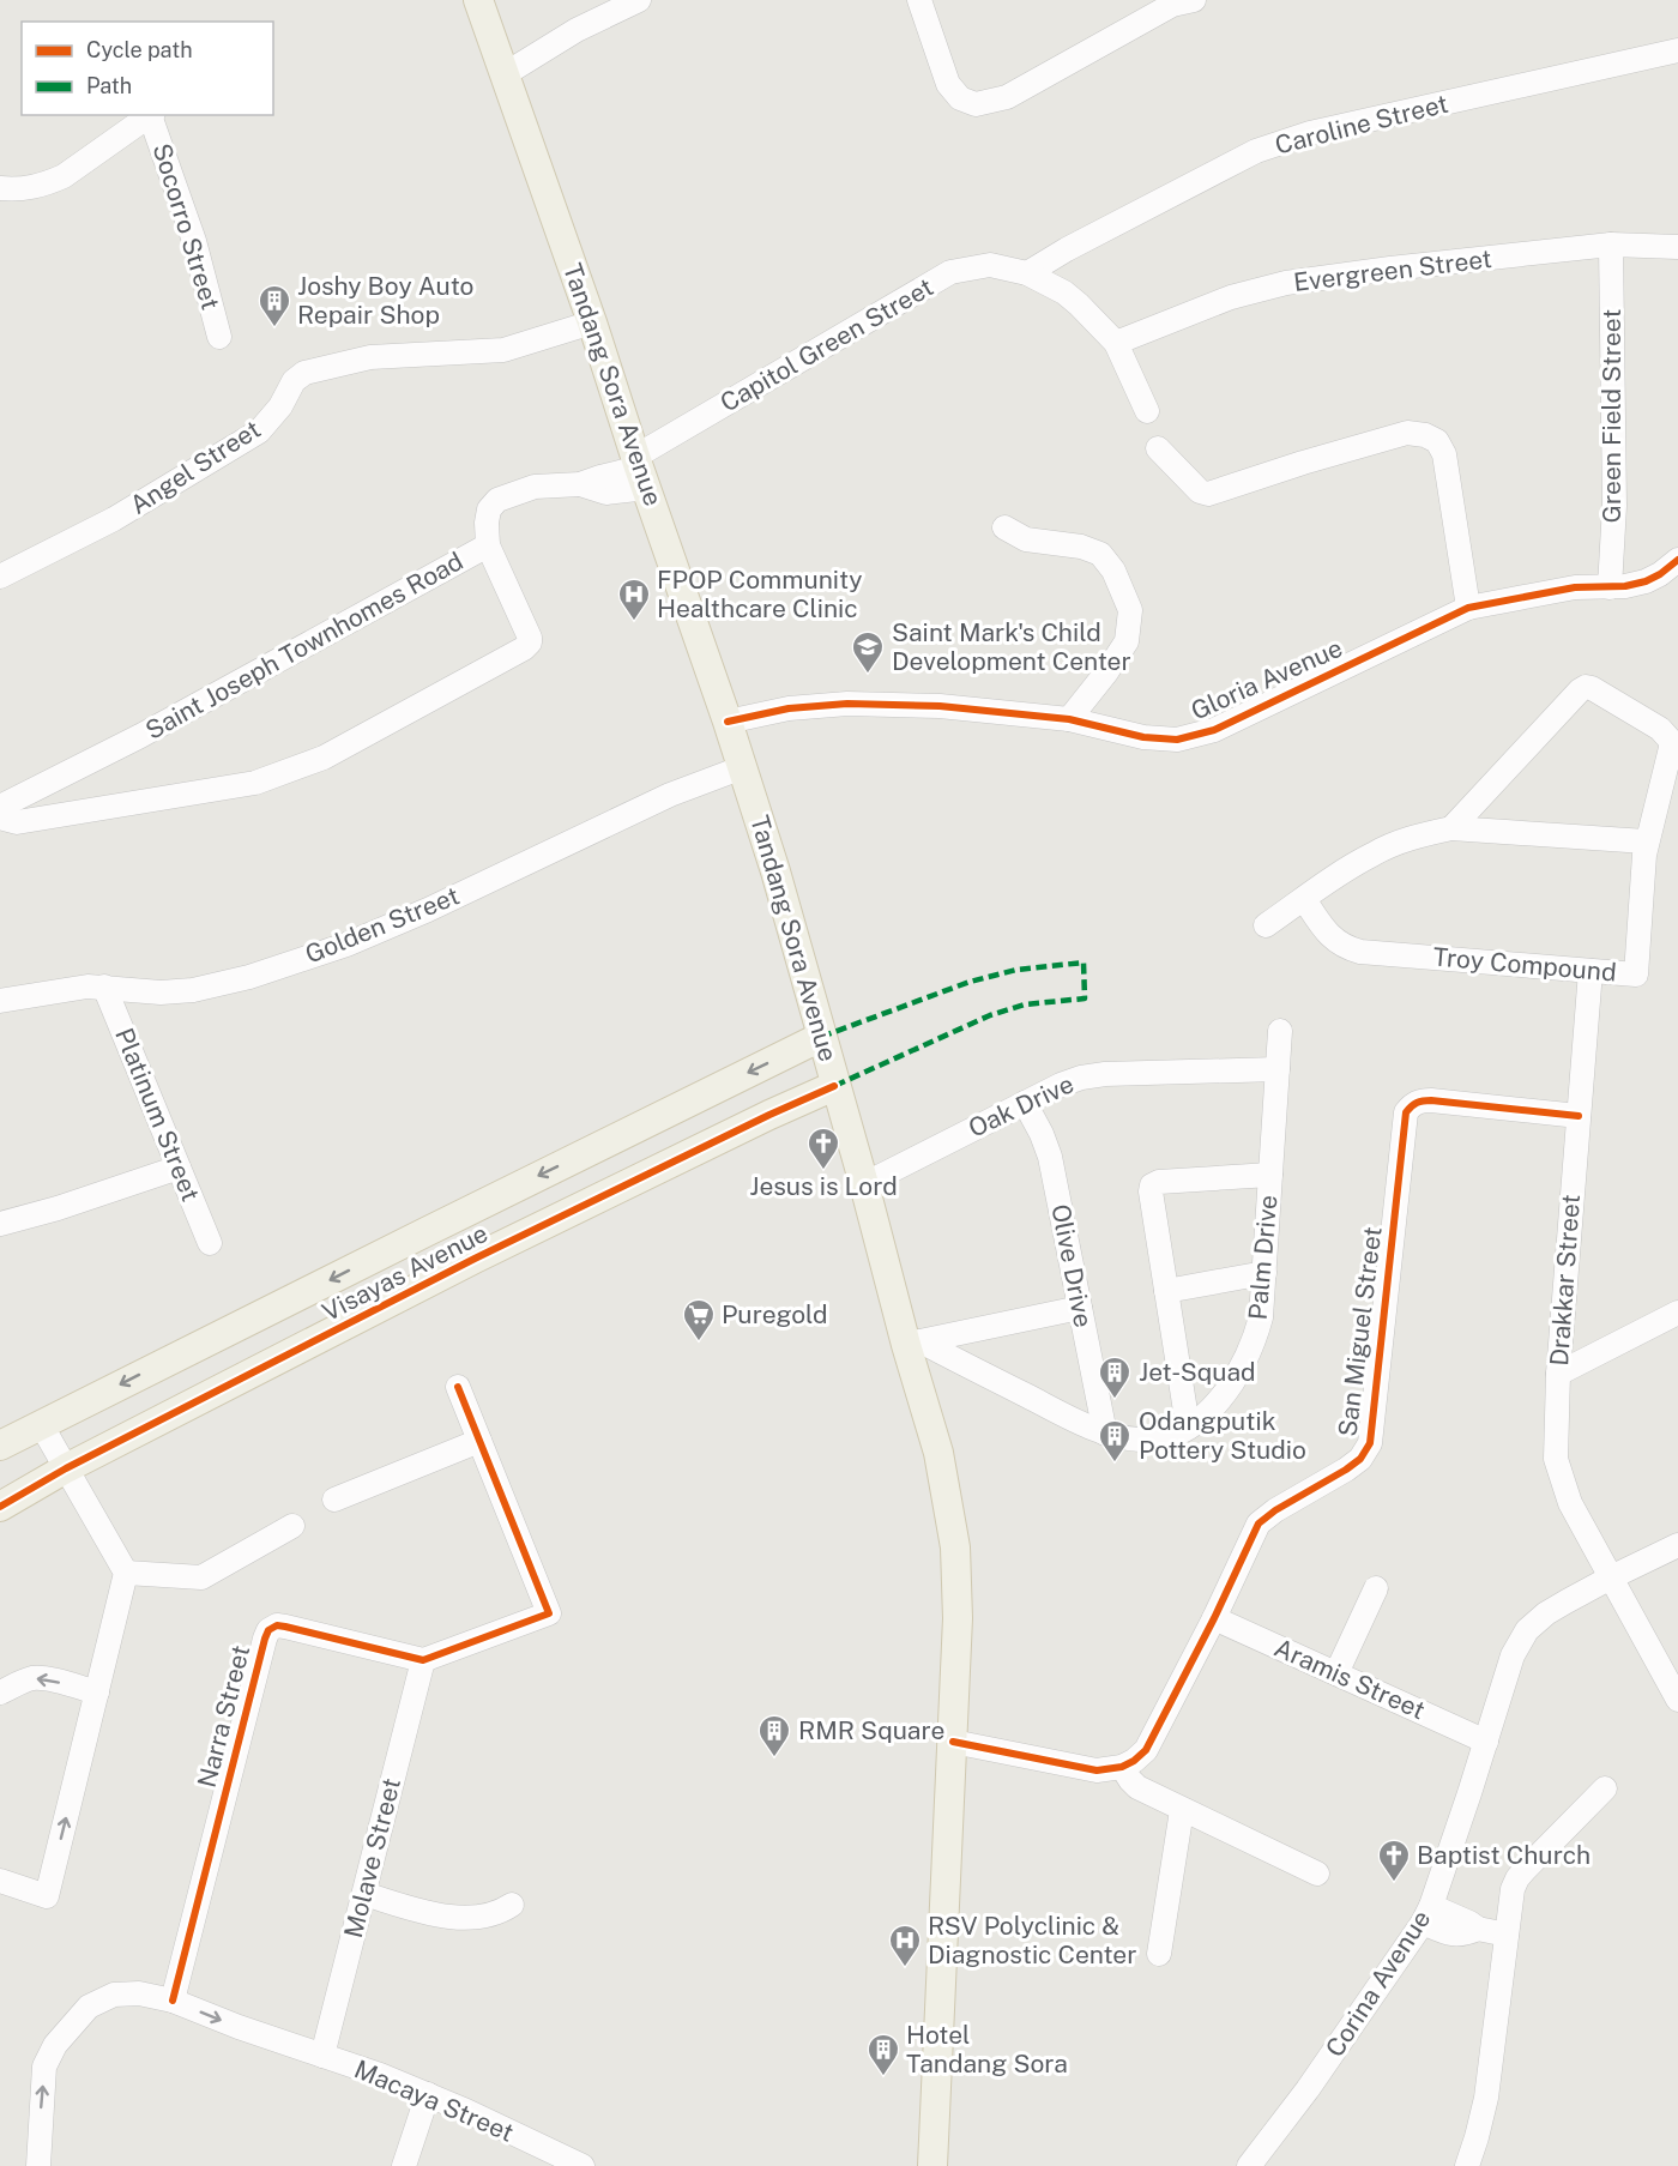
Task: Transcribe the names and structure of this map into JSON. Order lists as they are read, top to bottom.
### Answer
{
  "streets": {
    "main road": ["Tandang Sora Avenue", "Visayas Avenue"],
    "street": [
      "Caroline Street",
      "Socorro Street",
      "Evergreen Street",
      "Capitol Green Street",
      "Green Field Street",
      "Angel Street",
      "Saint Joseph Townhomes Road",
      "Gloria Avenue",
      "Golden Street",
      "Troy Compound",
      "Oak Drive",
      "Platinum Street",
      "Palm Drive",
      "Olive Drive",
      "Drakkar Street",
      "San Miguel Street",
      "Aramis Street",
      "Narra Street",
      "Molave Street",
      "Corina Avenue",
      "Macaya Street"
    ]
  },
  "crossings": [
    ["Caroline Street", "Capitol Green Street"],
    ["Evergreen Street", "Capitol Green Street"],
    ["Evergreen Street", "Green Field Street"],
    ["Capitol Green Street", "Tandang Sora Avenue"],
    ["Capitol Green Street", "Saint Joseph Townhomes Road"],
    ["Tandang Sora Avenue", "Angel Street"],
    ["Tandang Sora Avenue", "Saint Joseph Townhomes Road"],
    ["Tandang Sora Avenue", "Gloria Avenue"],
    ["Tandang Sora Avenue", "Golden Street"],
    ["Tandang Sora Avenue", "Oak Drive"],
    ["Tandang Sora Avenue", "Palm Drive"],
    ["Tandang Sora Avenue", "Visayas Avenue"],
    ["Green Field Street", "Gloria Avenue"],
    ["Golden Street", "Platinum Street"],
    ["Troy Compound", "Drakkar Street"],
    ["Oak Drive", "Palm Drive"],
    ["Oak Drive", "Olive Drive"],
    ["Palm Drive", "Olive Drive"],
    ["Drakkar Street", "San Miguel Street"],
    ["Drakkar Street", "Corina Avenue"],
    ["San Miguel Street", "Aramis Street"],
    ["Aramis Street", "Corina Avenue"],
    ["Narra Street", "Molave Street"],
    ["Narra Street", "Macaya Street"],
    ["Molave Street", "Macaya Street"]
  ],
  "places": {
    "building": [
      "Joshy Boy Auto Repair Shop",
      "Jet-Squad",
      "Odangputik Pottery Studio",
      "RMR Square",
      "Hotel Tandang Sora"
    ],
    "hospital": ["FPOP Community Healthcare Clinic", "RSV Polyclinic & Diagnostic Center"],
    "school or university": ["Saint Mark's Child Development Center"],
    "church": ["Jesus is Lord", "Baptist Church"],
    "supermarket": ["Puregold"]
  },
  "legend": ["Cycle path", "Path"]
}
